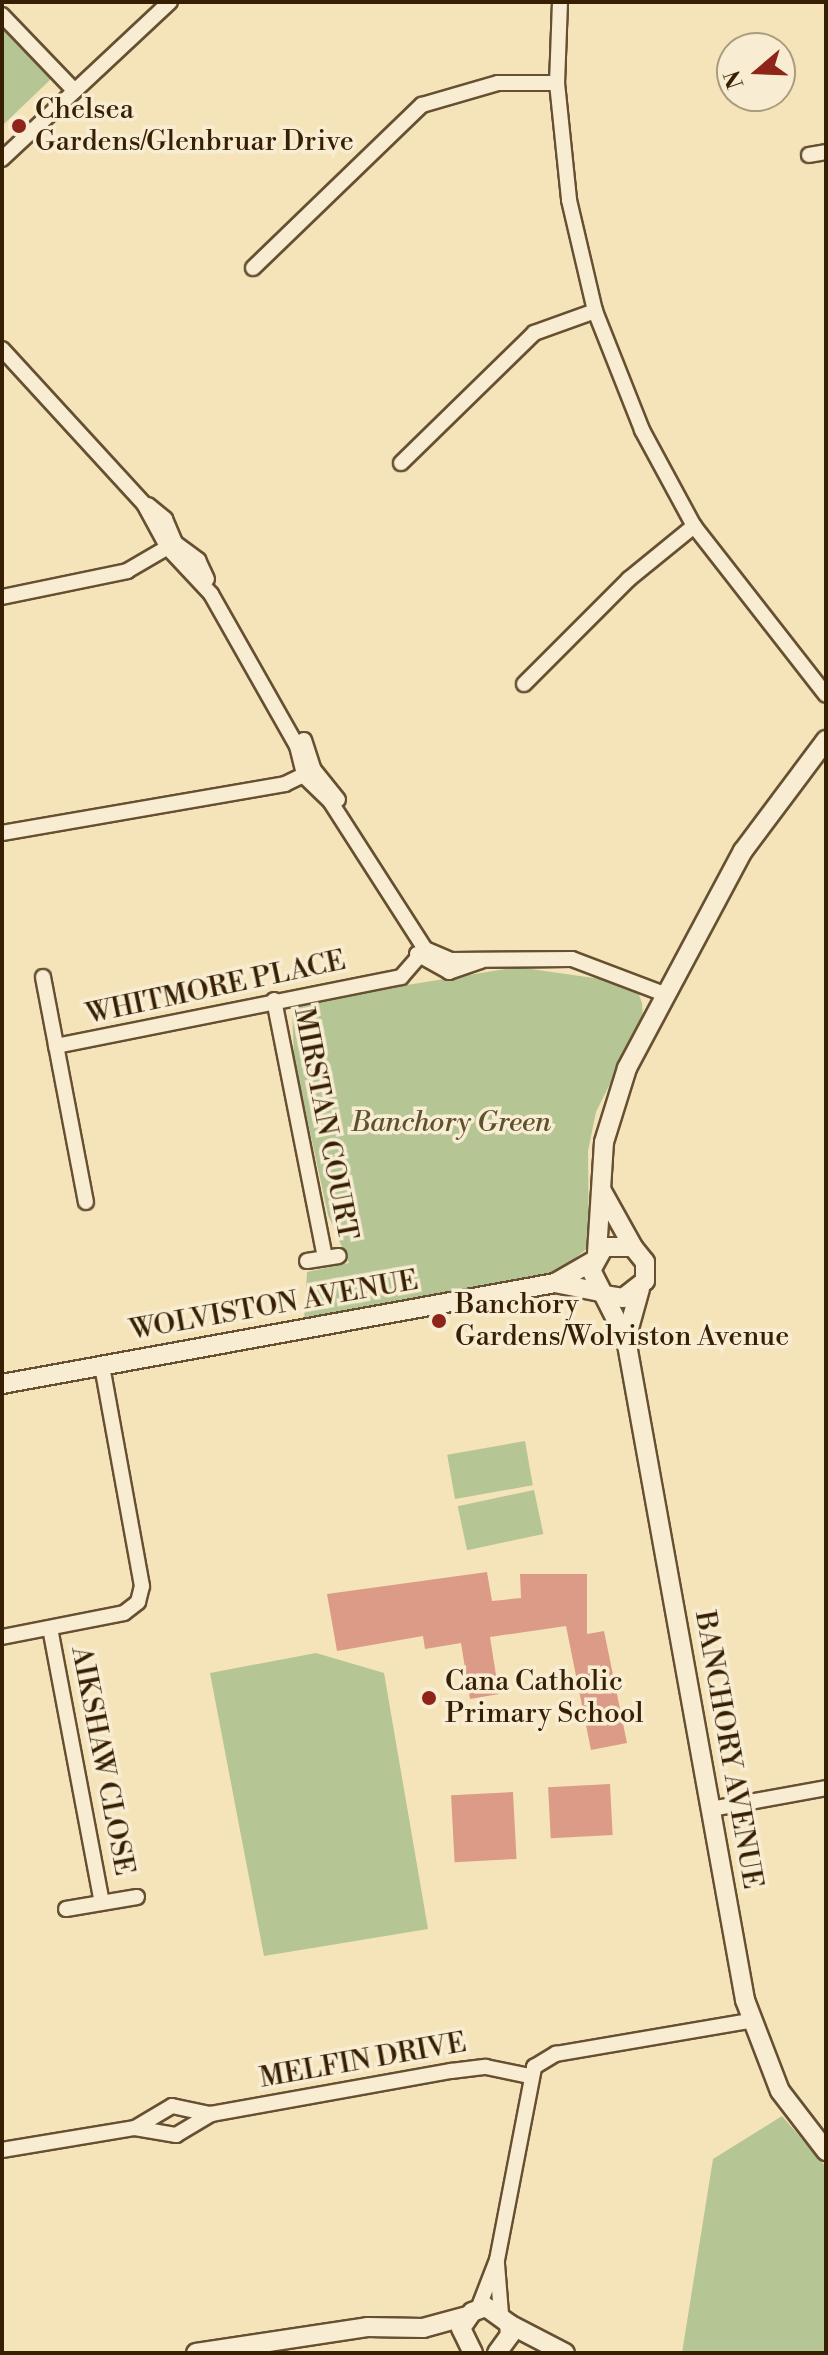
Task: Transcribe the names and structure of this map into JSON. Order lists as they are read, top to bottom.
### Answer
{
  "streets": {
    "street": [
      "WHITMORE PLACE",
      "MIRSTAN COURT",
      "WOLVISTON AVENUE",
      "BANCHORY AVENUE",
      "AIKSHAW CLOSE",
      "MELFIN DRIVE"
    ]
  },
  "crossings": [
    ["WHITMORE PLACE", "MIRSTAN COURT"],
    ["WOLVISTON AVENUE", "BANCHORY AVENUE"]
  ],
  "parks": ["Banchory Green"],
  "places": ["Chelsea Gardens/Glenbruar Drive", "Banchory Gardens/Wolviston Avenue", "Cana Catholic Primary School"],
  "north": "left"
}
